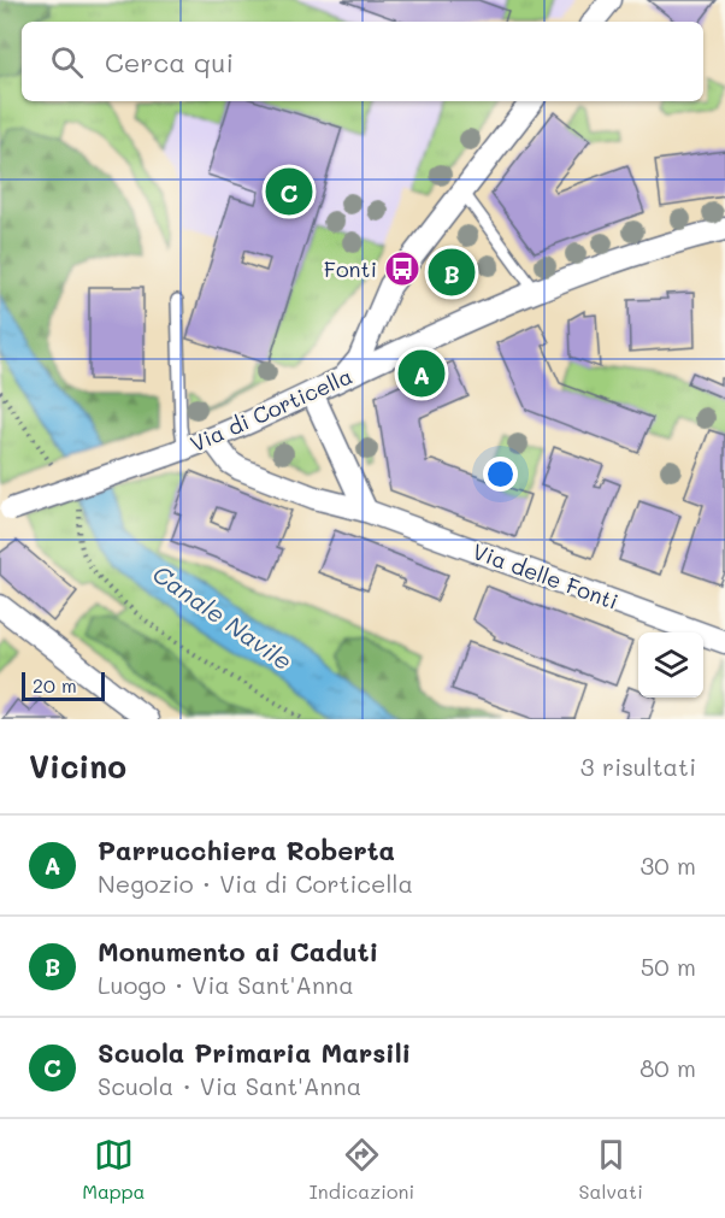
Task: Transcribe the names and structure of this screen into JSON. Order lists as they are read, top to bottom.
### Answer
{
  "streets": {
    "street": ["Via di Corticella", "Via delle Fonti"]
  },
  "crossings": [
    ["Via di Corticella", "Via delle Fonti"]
  ],
  "water": ["Canale Navile"],
  "places": {
    "bus stop": ["Fonti"]
  },
  "scale_bar": "20 m",
  "page": {
    "search": "Cerca qui",
    "pins": ["C", "B", "A"],
    "scale": "20 m",
    "heading": ["Vicino", "3 risultati"],
    "list": [
      {
        "mark": "A",
        "name": "Parrucchiera Roberta",
        "note": "Negozio · Via di Corticella",
        "value": "30 m"
      },
      {
        "mark": "B",
        "name": "Monumento ai Caduti",
        "note": "Luogo · Via Sant'Anna",
        "value": "50 m"
      },
      {
        "mark": "C",
        "name": "Scuola Primaria Marsili",
        "note": "Scuola · Via Sant'Anna",
        "value": "80 m"
      }
    ],
    "nav": ["Mappa", "Indicazioni", "Salvati"]
  }
}
